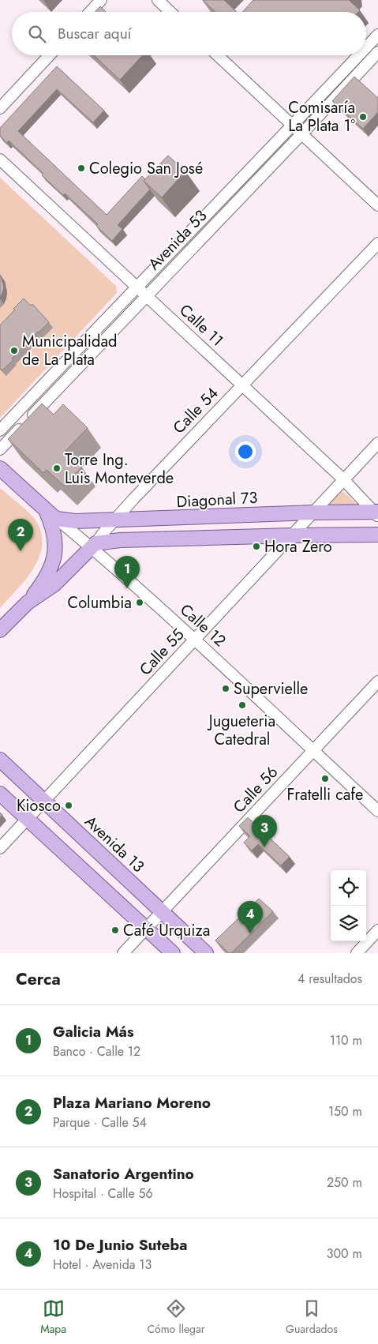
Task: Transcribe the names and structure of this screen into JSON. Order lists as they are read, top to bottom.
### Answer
{
  "streets": {
    "main road": [
      "Calle 54",
      "Diagonal 73",
      "Calle 12",
      "Avenida 13"
    ],
    "street": [
      "Avenida 53",
      "Calle 11",
      "Calle 55",
      "Calle 56"
    ]
  },
  "crossings": [
    ["Avenida 53", "Calle 11"],
    ["Calle 11", "Calle 54"],
    ["Calle 11", "Diagonal 73"],
    ["Calle 11", "Calle 55"],
    ["Calle 54", "Diagonal 73"],
    ["Calle 54", "Calle 12"],
    ["Diagonal 73", "Calle 12"],
    ["Diagonal 73", "Calle 55"],
    ["Calle 12", "Calle 55"],
    ["Calle 12", "Calle 56"],
    ["Calle 55", "Avenida 13"],
    ["Calle 56", "Avenida 13"]
  ],
  "places": [
    "Comisaría La Plata 1°",
    "Colegio San José",
    "Municipalidad de La Plata",
    "Torre Ing. Luis Monteverde",
    "Hora Zero",
    "Columbia",
    "Supervielle",
    "Jugueteria Catedral",
    "Fratelli cafe",
    "Kiosco",
    "Café Urquiza"
  ],
  "page": {
    "search": "Buscar aquí",
    "pins": [
      "2",
      "1",
      "3",
      "4"
    ],
    "heading": ["Cerca", "4 resultados"],
    "list": [
      {
        "mark": "1",
        "name": "Galicia Más",
        "note": "Banco · Calle 12",
        "value": "110 m"
      },
      {
        "mark": "2",
        "name": "Plaza Mariano Moreno",
        "note": "Parque · Calle 54",
        "value": "150 m"
      },
      {
        "mark": "3",
        "name": "Sanatorio Argentino",
        "note": "Hospital · Calle 56",
        "value": "250 m"
      },
      {
        "mark": "4",
        "name": "10 De Junio Suteba",
        "note": "Hotel · Avenida 13",
        "value": "300 m"
      }
    ],
    "nav": ["Mapa", "Cómo llegar", "Guardados"]
  }
}
